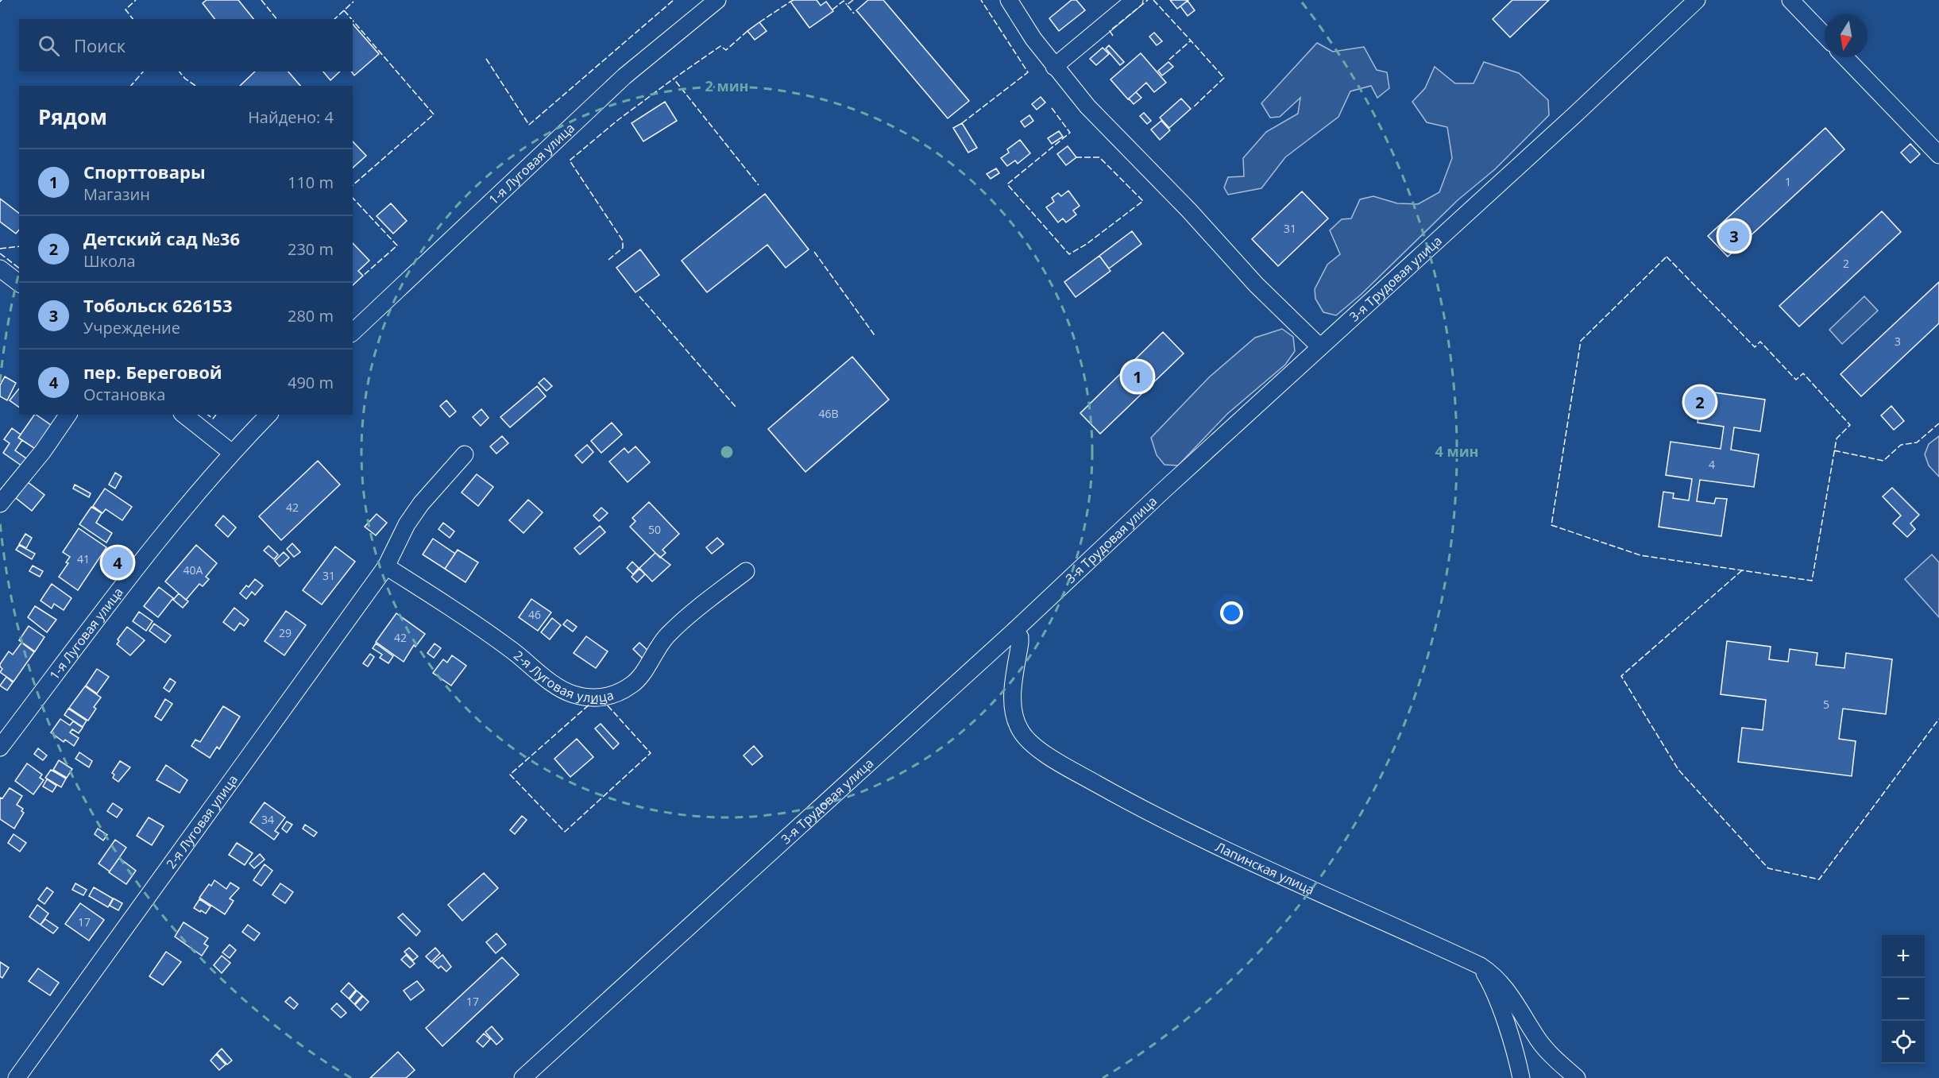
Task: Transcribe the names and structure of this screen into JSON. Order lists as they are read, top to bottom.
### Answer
{
  "streets": {
    "street": [
      "1-я Луговая улица",
      "3-я Трудовая улица",
      "2-я Луговая улица",
      "Лапинская улица"
    ]
  },
  "crossings": [
    ["3-я Трудовая улица", "Лапинская улица"]
  ],
  "house_numbers": [
    "1",
    "31",
    "2",
    "3",
    "46В",
    "4",
    "42",
    "50",
    "41",
    "40А",
    "31",
    "46",
    "29",
    "42",
    "5",
    "34",
    "17",
    "17"
  ],
  "north": "bottom",
  "page": {
    "search": "Поиск",
    "heading": ["Рядом", "Найдено: 4"],
    "list": [
      {
        "mark": "1",
        "name": "Спорттовары",
        "note": "Магазин",
        "value": "110 m"
      },
      {
        "mark": "2",
        "name": "Детский сад №36",
        "note": "Школа",
        "value": "230 m"
      },
      {
        "mark": "3",
        "name": "Тобольск 626153",
        "note": "Учреждение",
        "value": "280 m"
      },
      {
        "mark": "4",
        "name": "пер. Береговой",
        "note": "Остановка",
        "value": "490 m"
      }
    ],
    "pins": [
      "3",
      "1",
      "2",
      "4"
    ],
    "map_buttons": ["+", "−"]
  },
  "rings": ["2 мин", "4 мин"]
}
